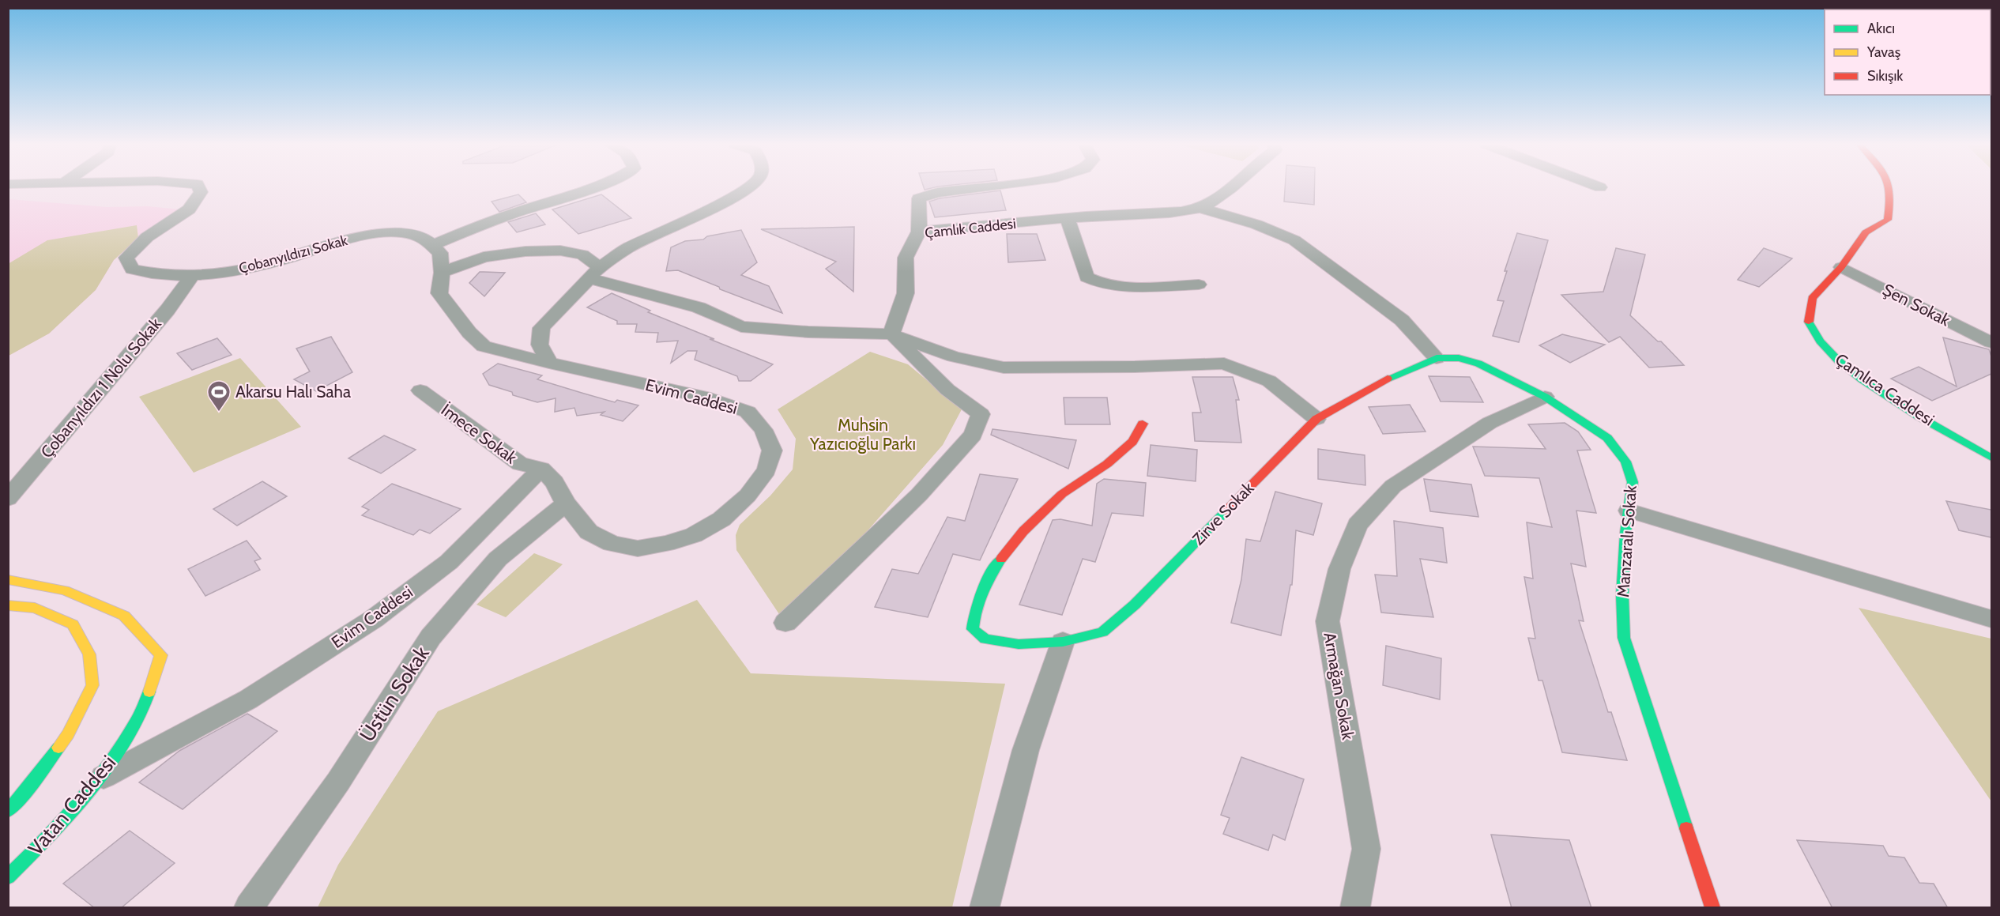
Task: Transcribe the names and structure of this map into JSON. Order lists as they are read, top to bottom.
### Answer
{
  "streets": {
    "street": [
      "Çamlık Caddesi",
      "Çobanyıldızı Sokak",
      "Şen Sokak",
      "Çobanyıldızı 1 Nolu Sokak",
      "Çamlıca Caddesi",
      "Evim Caddesi",
      "İmece Sokak",
      "Zirve Sokak",
      "Manzaralı Sokak",
      "Armağan Sokak",
      "Üstün Sokak",
      "Vatan Caddesi"
    ]
  },
  "crossings": [
    ["Çobanyıldızı Sokak", "Çobanyıldızı 1 Nolu Sokak"],
    ["Şen Sokak", "Çamlıca Caddesi"],
    ["Evim Caddesi", "İmece Sokak"],
    ["Evim Caddesi", "Üstün Sokak"],
    ["Evim Caddesi", "Vatan Caddesi"],
    ["Zirve Sokak", "Manzaralı Sokak"],
    ["Manzaralı Sokak", "Armağan Sokak"]
  ],
  "parks": ["Muhsin Yazıcıoğlu Parkı"],
  "places": {
    "sports": ["Akarsu Halı Saha"]
  },
  "legend": ["Akıcı", "Yavaş", "Sıkışık"]
}
